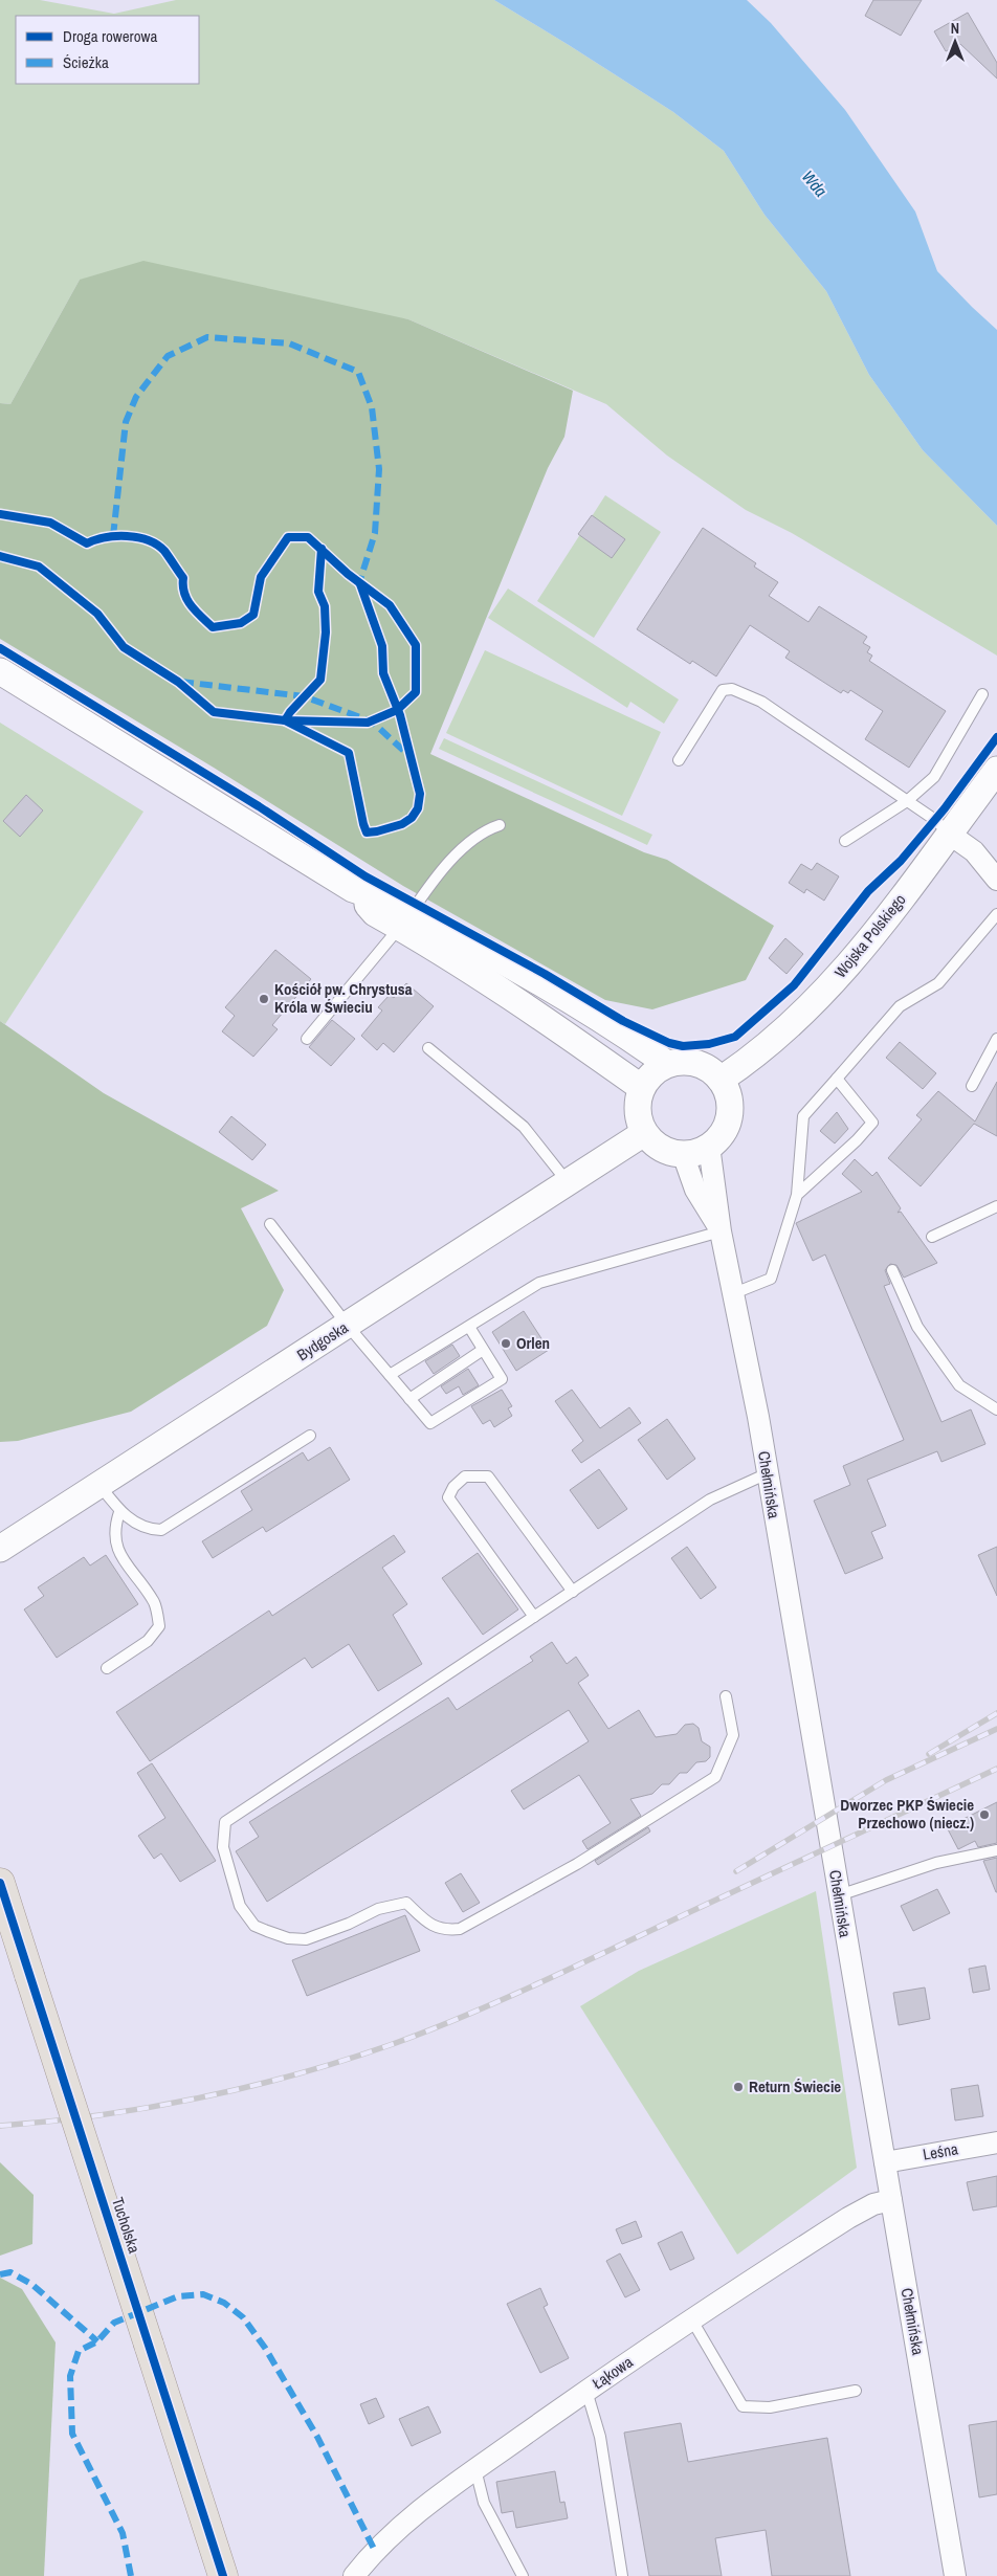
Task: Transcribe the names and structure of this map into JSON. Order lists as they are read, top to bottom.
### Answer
{
  "streets": {
    "main road": ["Tucholska"],
    "street": [
      "Wojska Polskiego",
      "Bydgoska",
      "Chełmińska",
      "Leśna",
      "Łąkowa"
    ]
  },
  "crossings": [
    ["Wojska Polskiego", "Bydgoska"],
    ["Wojska Polskiego", "Chełmińska"],
    ["Bydgoska", "Chełmińska"],
    ["Chełmińska", "Leśna"],
    ["Chełmińska", "Łąkowa"]
  ],
  "water": ["Wda"],
  "places": [
    "Kościół pw. Chrystusa Króla w Świeciu",
    "Orlen",
    "Dworzec PKP Świecie Przechowo (niecz.)",
    "Return Świecie"
  ],
  "legend": ["Droga rowerowa", "Ścieżka"],
  "north": "top"
}
